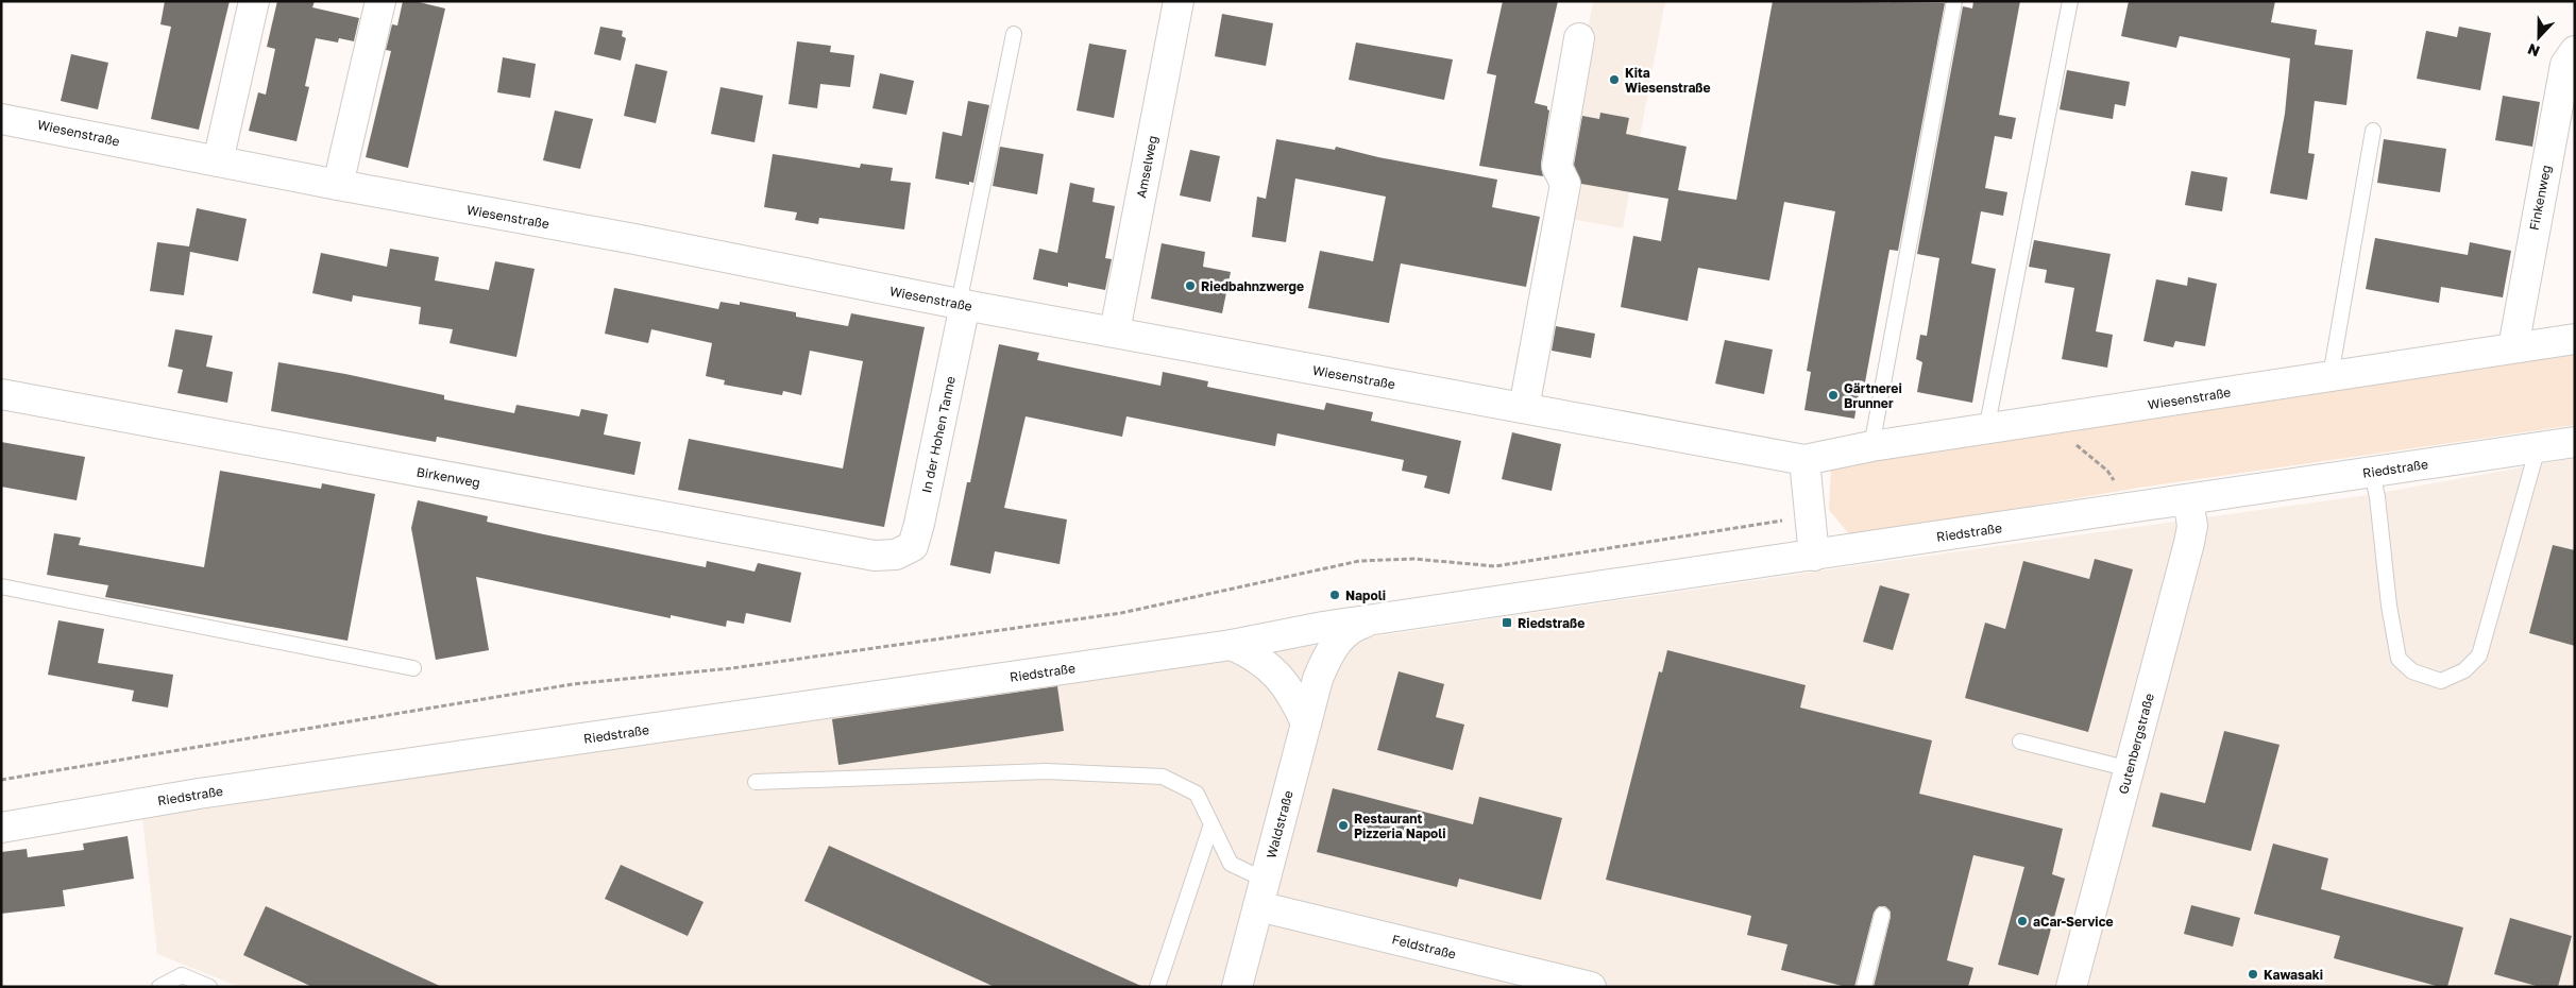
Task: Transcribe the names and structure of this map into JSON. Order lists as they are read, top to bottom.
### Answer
{
  "streets": {
    "street": [
      "Wiesenstraße",
      "Amselweg",
      "Finkenweg",
      "In der Hohen Tanne",
      "Riedstraße",
      "Birkenweg",
      "Gutenbergstraße",
      "Waldstraße",
      "Feldstraße"
    ]
  },
  "crossings": [
    ["Wiesenstraße", "Amselweg"],
    ["Wiesenstraße", "Finkenweg"],
    ["Wiesenstraße", "In der Hohen Tanne"],
    ["In der Hohen Tanne", "Birkenweg"],
    ["Riedstraße", "Gutenbergstraße"],
    ["Riedstraße", "Waldstraße"],
    ["Waldstraße", "Feldstraße"]
  ],
  "places": {
    "other": [
      "Kita Wiesenstraße",
      "Riedbahnzwerge",
      "Gärtnerei Brunner",
      "Napoli",
      "Restaurant Pizzeria Napoli",
      "aCar-Service",
      "Kawasaki"
    ],
    "transit": ["Riedstraße"]
  },
  "north": "bottom"
}
